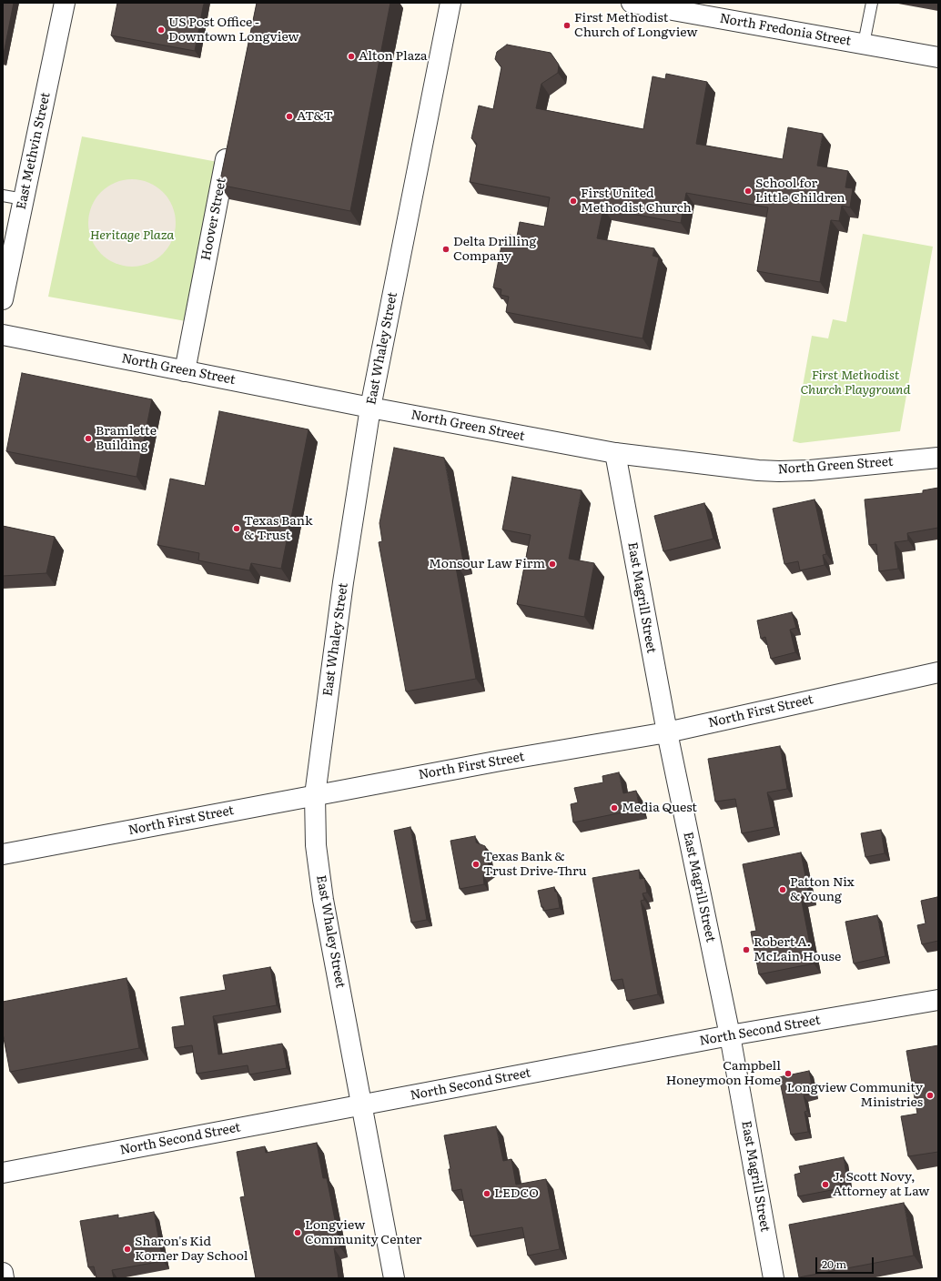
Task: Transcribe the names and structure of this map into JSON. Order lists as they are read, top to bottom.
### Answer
{
  "streets": {
    "street": [
      "North Fredonia Street",
      "East Methvin Street",
      "Hoover Street",
      "East Whaley Street",
      "North Green Street",
      "East Magrill Street",
      "North First Street",
      "North Second Street"
    ]
  },
  "crossings": [
    ["Hoover Street", "North Green Street"],
    ["East Whaley Street", "North Green Street"],
    ["East Whaley Street", "North First Street"],
    ["East Whaley Street", "North Second Street"],
    ["North Green Street", "East Magrill Street"],
    ["East Magrill Street", "North First Street"],
    ["East Magrill Street", "North Second Street"]
  ],
  "parks": ["Heritage Plaza", "First Methodist Church Playground"],
  "places": [
    "First Methodist Church of Longview",
    "US Post Office - Downtown Longview",
    "Alton Plaza",
    "AT&T",
    "School for Little Children",
    "First United Methodist Church",
    "Delta Drilling Company",
    "Bramlette Building",
    "Texas Bank & Trust",
    "Monsour Law Firm",
    "Media Quest",
    "Texas Bank & Trust Drive-Thru",
    "Patton Nix & Young",
    "Robert A. McLain House",
    "Campbell Honeymoon Home",
    "Longview Community Ministries",
    "J. Scott Novy, Attorney at Law",
    "LEDCO",
    "Longview Community Center",
    "Sharon's Kid Korner Day School"
  ],
  "scale_bar": "20 m"
}
